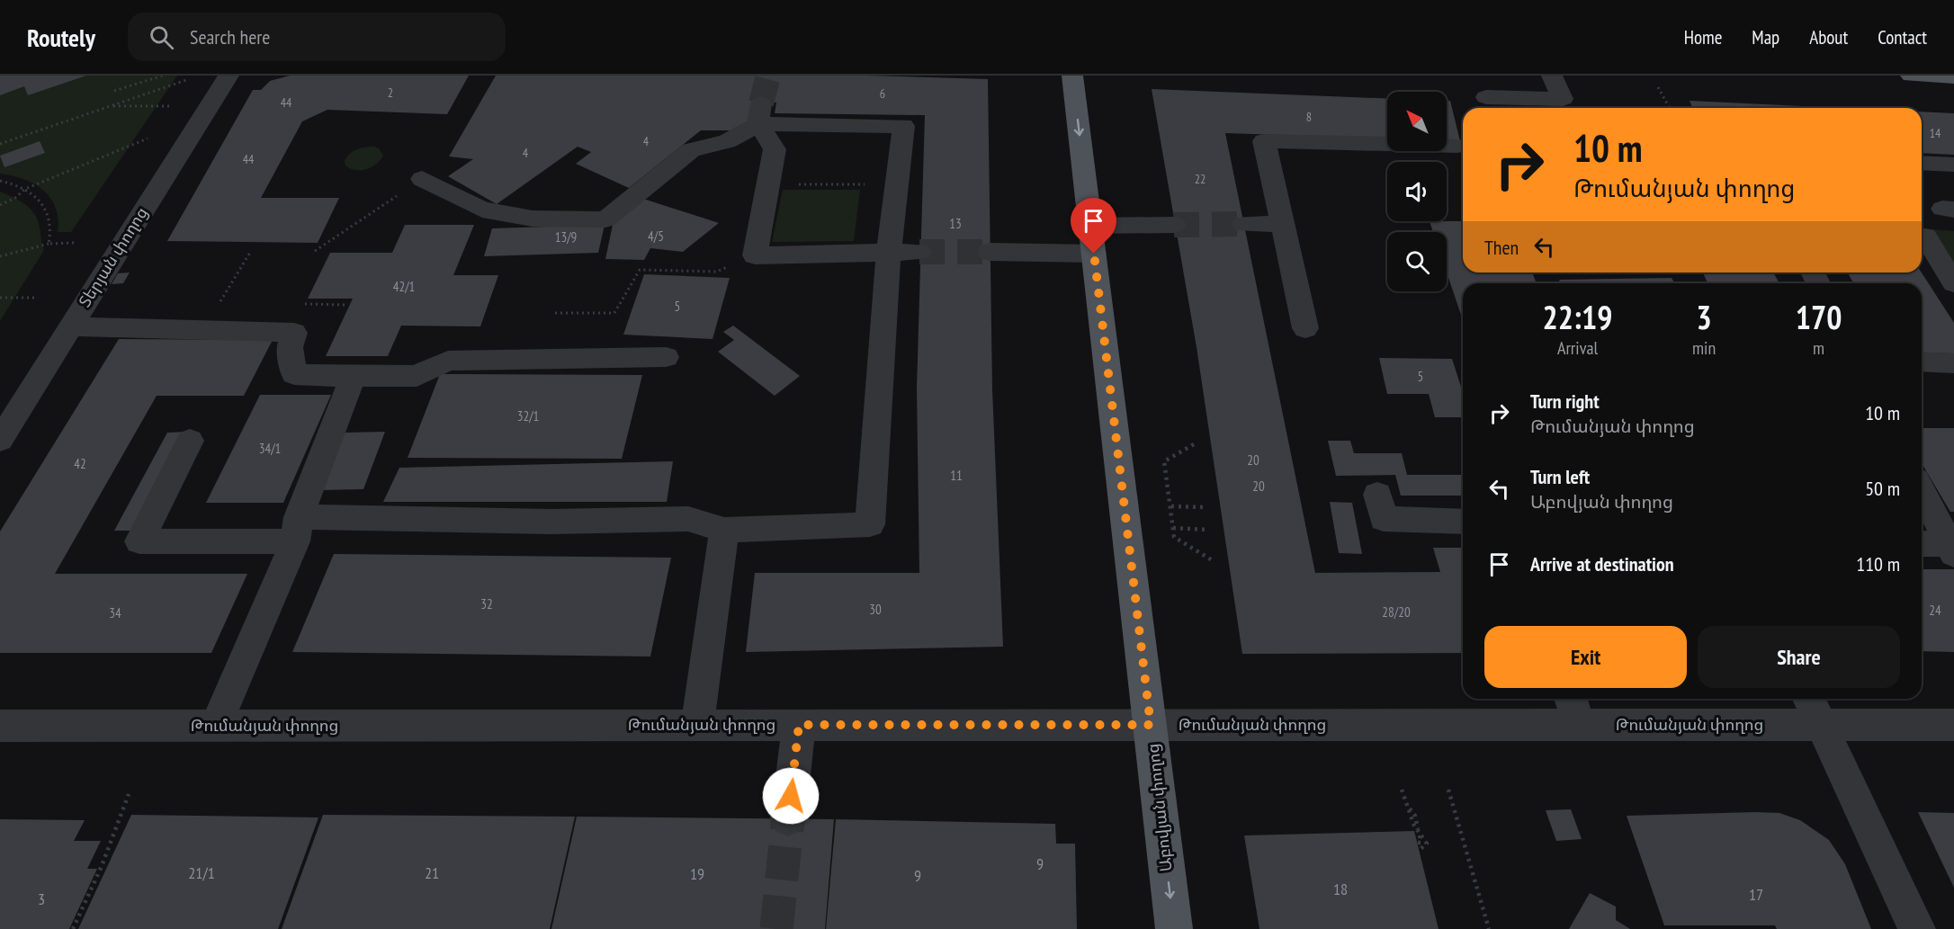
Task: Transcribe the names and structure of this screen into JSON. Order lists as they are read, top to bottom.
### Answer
{
  "streets": {
    "main road": ["Աբովյան փողոց"],
    "street": ["Տերյան փողոց", "Թումանյան փողոց"]
  },
  "crossings": [
    ["Թումանյան փողոց", "Աբովյան փողոց"]
  ],
  "one_way": ["Աբովյան փողոց"],
  "house_numbers": [
    "2",
    "6",
    "44",
    "8",
    "14",
    "4",
    "4",
    "44",
    "22",
    "13",
    "4/5",
    "13/9",
    "42/1",
    "5",
    "5",
    "32/1",
    "34/1",
    "20",
    "42",
    "11",
    "20",
    "32",
    "30",
    "24",
    "28/20",
    "34",
    "9",
    "21/1",
    "21",
    "19",
    "9",
    "18",
    "17",
    "3"
  ],
  "north": "top left",
  "page": {
    "header": "Routely",
    "search": "Search here",
    "nav": [
      "Home",
      "Map",
      "About",
      "Contact"
    ],
    "turn": ["10 m", "Թումանյան փողոց"],
    "then": "Then",
    "eta": [
      "22:19",
      "Arrival",
      "3",
      "min",
      "170",
      "m"
    ],
    "list": [
      {
        "name": "Turn right",
        "note": "Թումանյան փողոց",
        "value": "10 m"
      },
      {
        "name": "Turn left",
        "note": "Աբովյան փողոց",
        "value": "50 m"
      },
      {
        "name": "Arrive at destination",
        "value": "110 m"
      }
    ],
    "buttons": ["Exit", "Share"]
  }
}
